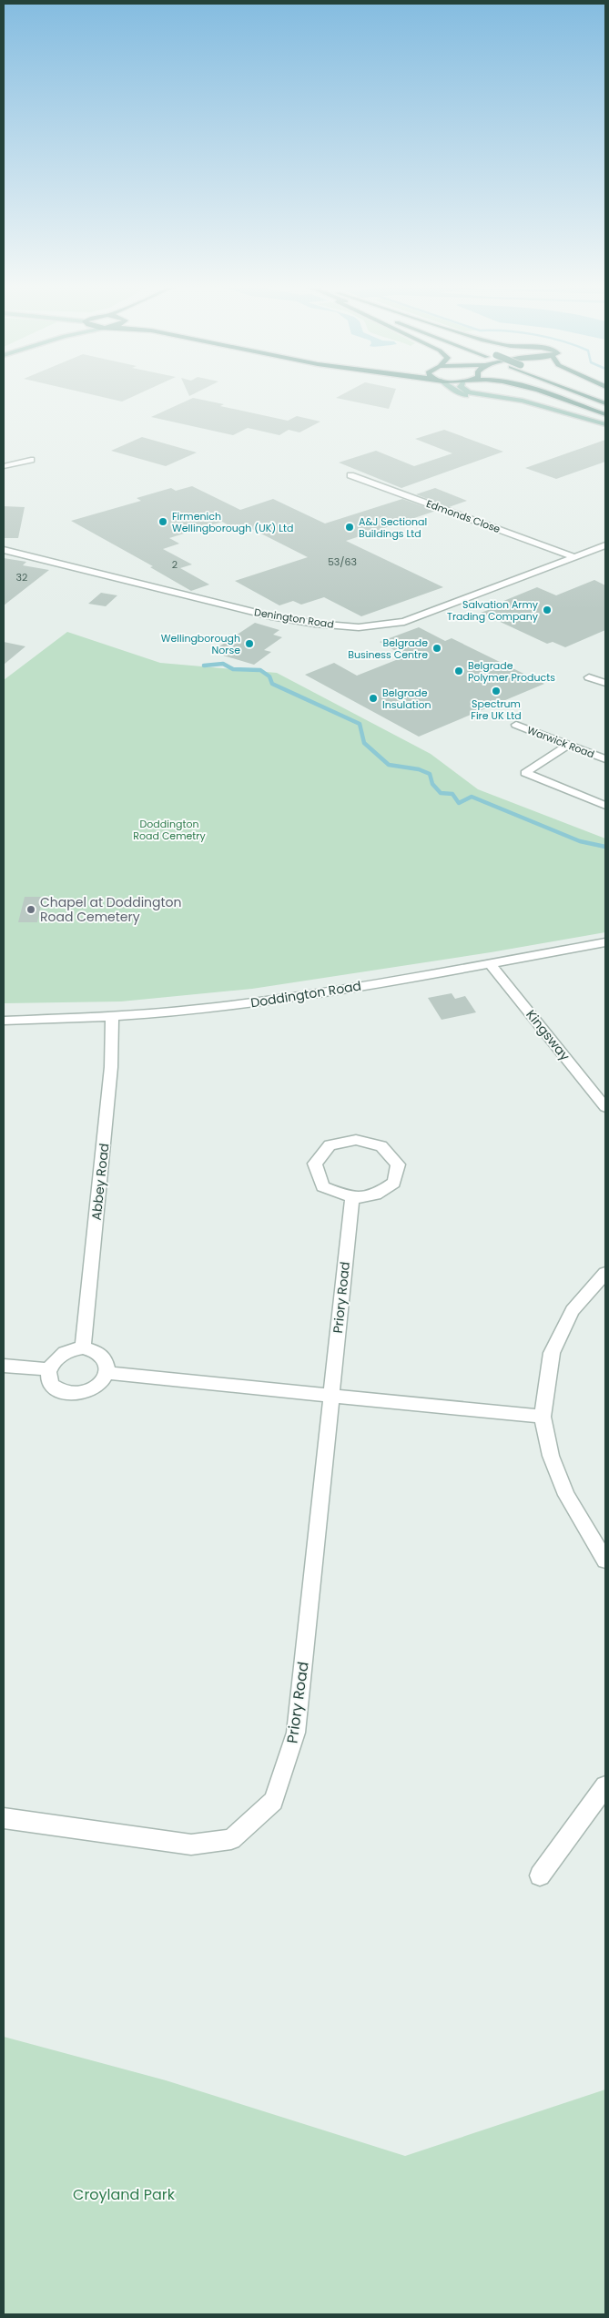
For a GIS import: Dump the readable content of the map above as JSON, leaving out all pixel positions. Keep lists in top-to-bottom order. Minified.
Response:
{"streets":{"street":["Edmonds Close","Denington Road","Warwick Road","Doddington Road","Kingsway","Abbey Road","Priory Road"]},"crossings":[["Edmonds Close","Denington Road"],["Doddington Road","Kingsway"],["Doddington Road","Abbey Road"]],"parks":["Doddington Road Cemetry","Croyland Park"],"places":["Firmenich Wellingborough (UK) Ltd","A&J Sectional Buildings Ltd","Salvation Army Trading Company","Wellingborough Norse","Belgrade Business Centre","Belgrade Polymer Products","Spectrum Fire UK Ltd","Belgrade Insulation","Chapel at Doddington Road Cemetery"],"house_numbers":["53/63","2","32"]}
